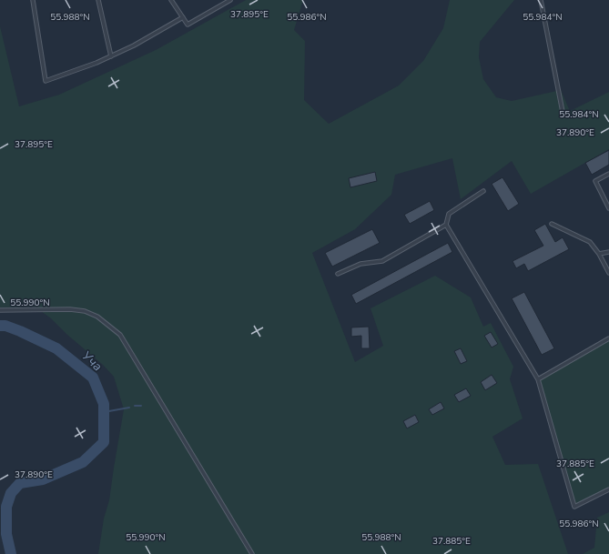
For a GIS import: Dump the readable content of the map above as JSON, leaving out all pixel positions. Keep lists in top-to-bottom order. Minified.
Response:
{"water":["Уча"],"coordinates":["37.895°E","55.988°N","55.986°N","55.984°N","37.890°E","55.990°N","37.885°E"]}
